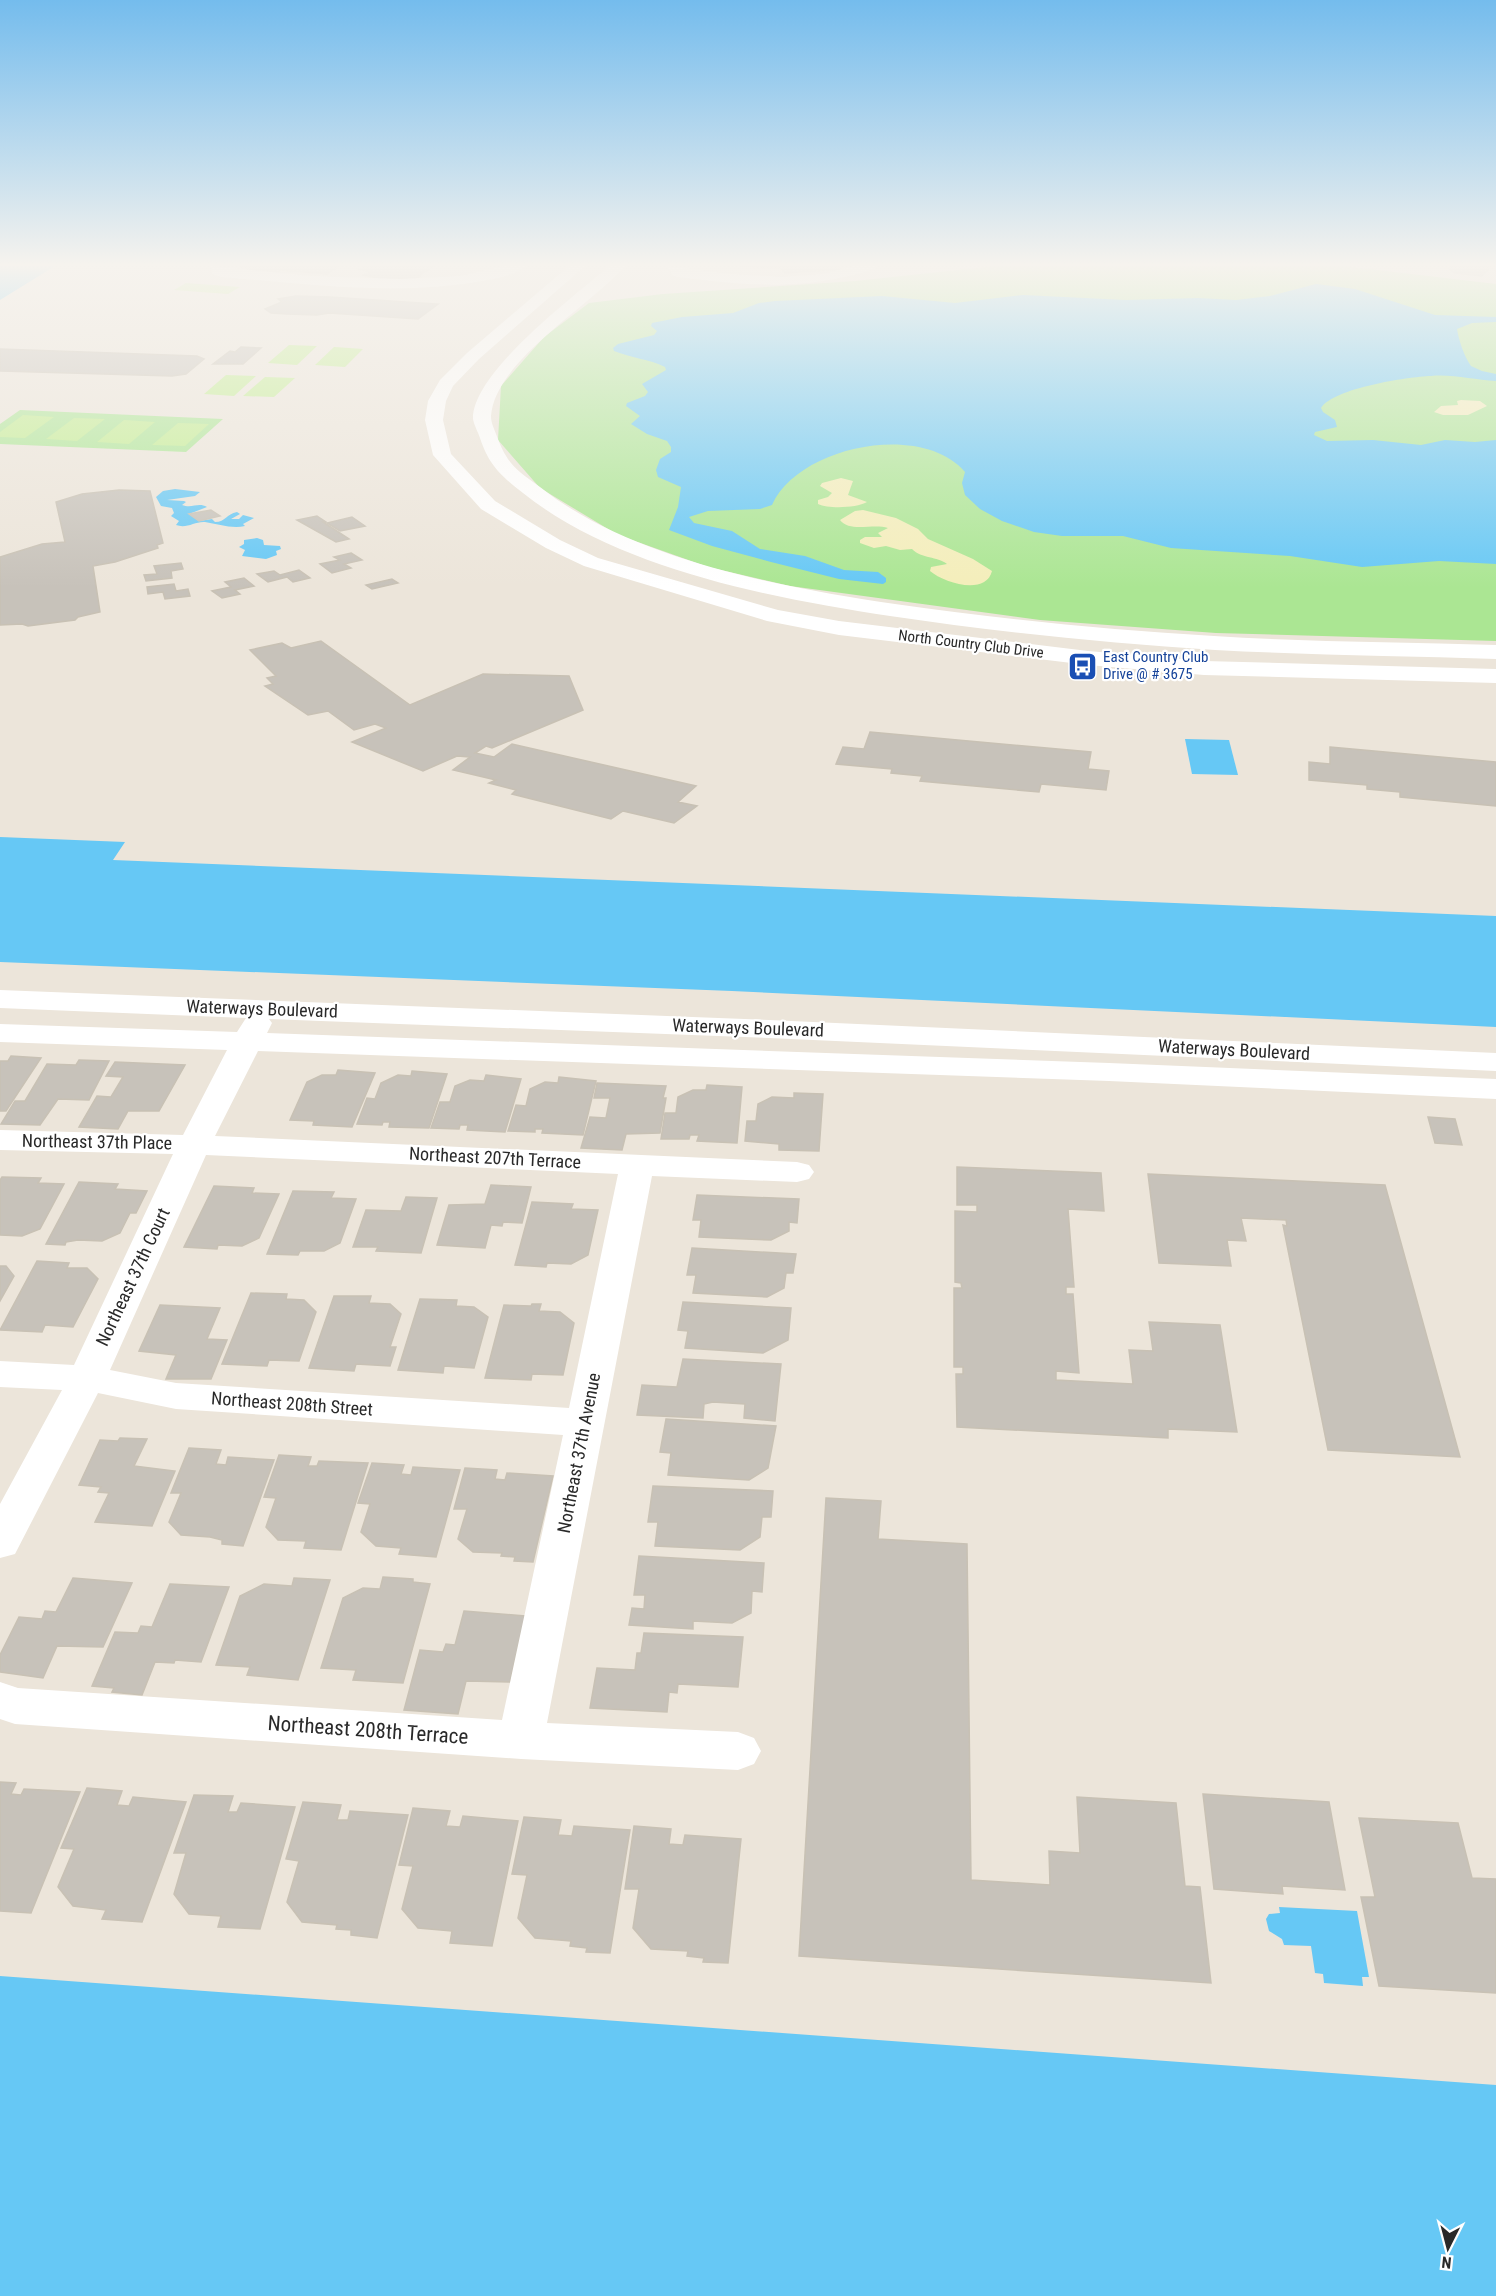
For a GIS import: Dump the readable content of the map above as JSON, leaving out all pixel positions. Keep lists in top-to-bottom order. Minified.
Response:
{"streets":{"street":["North Country Club Drive","Waterways Boulevard","Northeast 37th Place","Northeast 207th Terrace","Northeast 37th Court","Northeast 208th Street","Northeast 37th Avenue","Northeast 208th Terrace"]},"crossings":[["Waterways Boulevard","Northeast 37th Court"],["Northeast 37th Place","Northeast 207th Terrace"],["Northeast 37th Place","Northeast 37th Court"],["Northeast 207th Terrace","Northeast 37th Court"],["Northeast 207th Terrace","Northeast 37th Avenue"],["Northeast 37th Court","Northeast 208th Street"],["Northeast 208th Street","Northeast 37th Avenue"],["Northeast 37th Avenue","Northeast 208th Terrace"]],"places":{"bus stop":["East Country Club Drive @ # 3675"]},"north":"bottom"}
